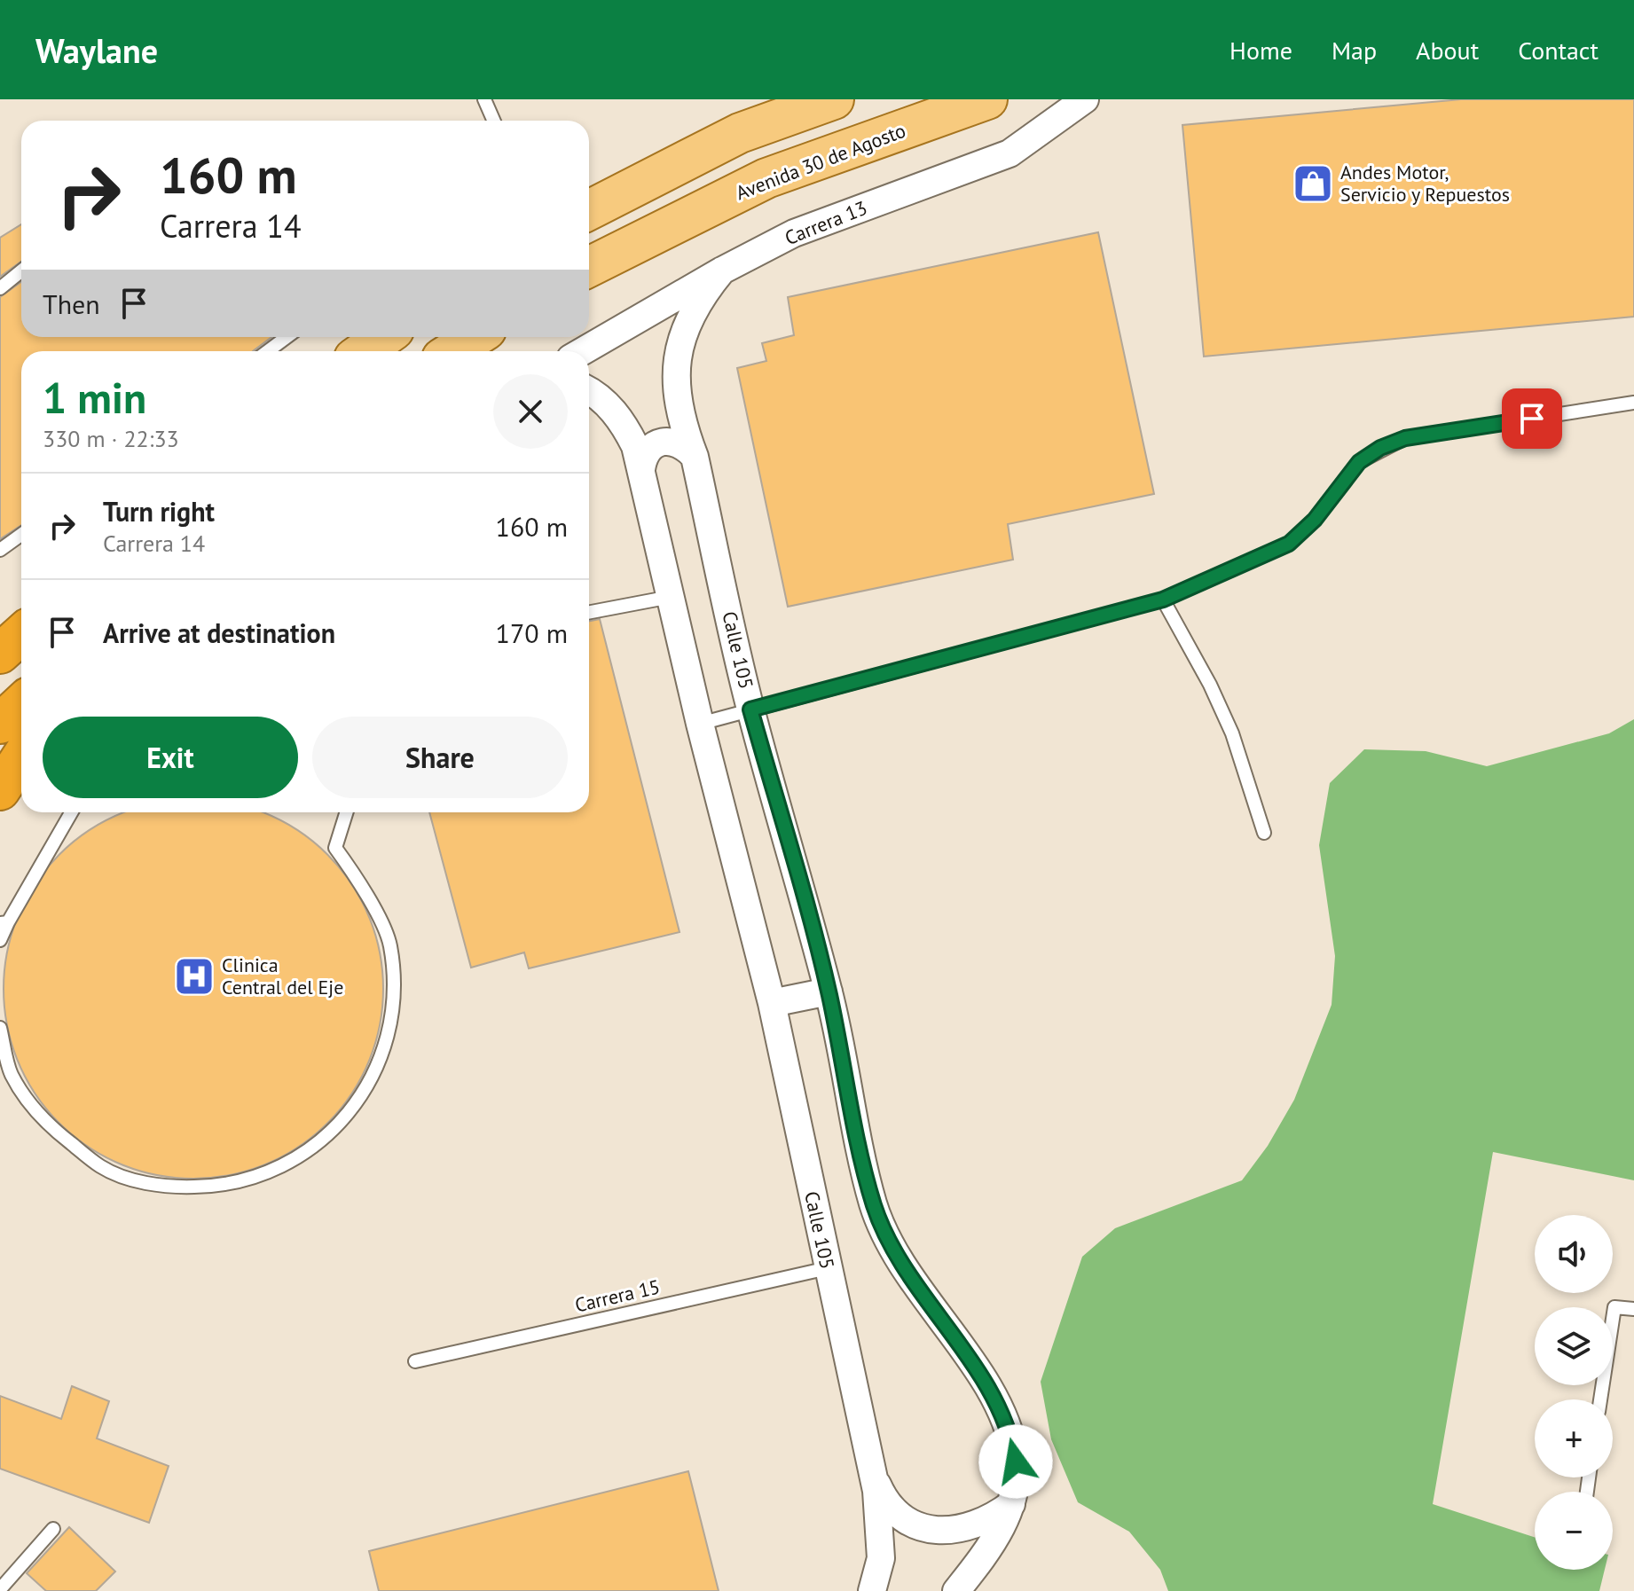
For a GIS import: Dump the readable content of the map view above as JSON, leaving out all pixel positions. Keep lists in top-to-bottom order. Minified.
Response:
{"streets":{"main road":["Avenida 30 de Agosto"],"street":["Carrera 13","Calle 105"],"lane":["Carrera 15"]},"crossings":[["Carrera 13","Calle 105"],["Calle 105","Carrera 15"]],"places":{"shop":["Andes Motor, Servicio y Repuestos"],"hospital":["Clinica Central del Eje"]},"page":{"header":"Waylane","nav":["Home","Map","About","Contact"],"turn":["160 m","Carrera 14"],"then":"Then","heading":["1 min","330 m · 22:33"],"list":[{"name":"Turn right","note":"Carrera 14","value":"160 m"},{"name":"Arrive at destination","value":"170 m"}],"buttons":["Exit","Share"],"map_buttons":["+","−"]}}
